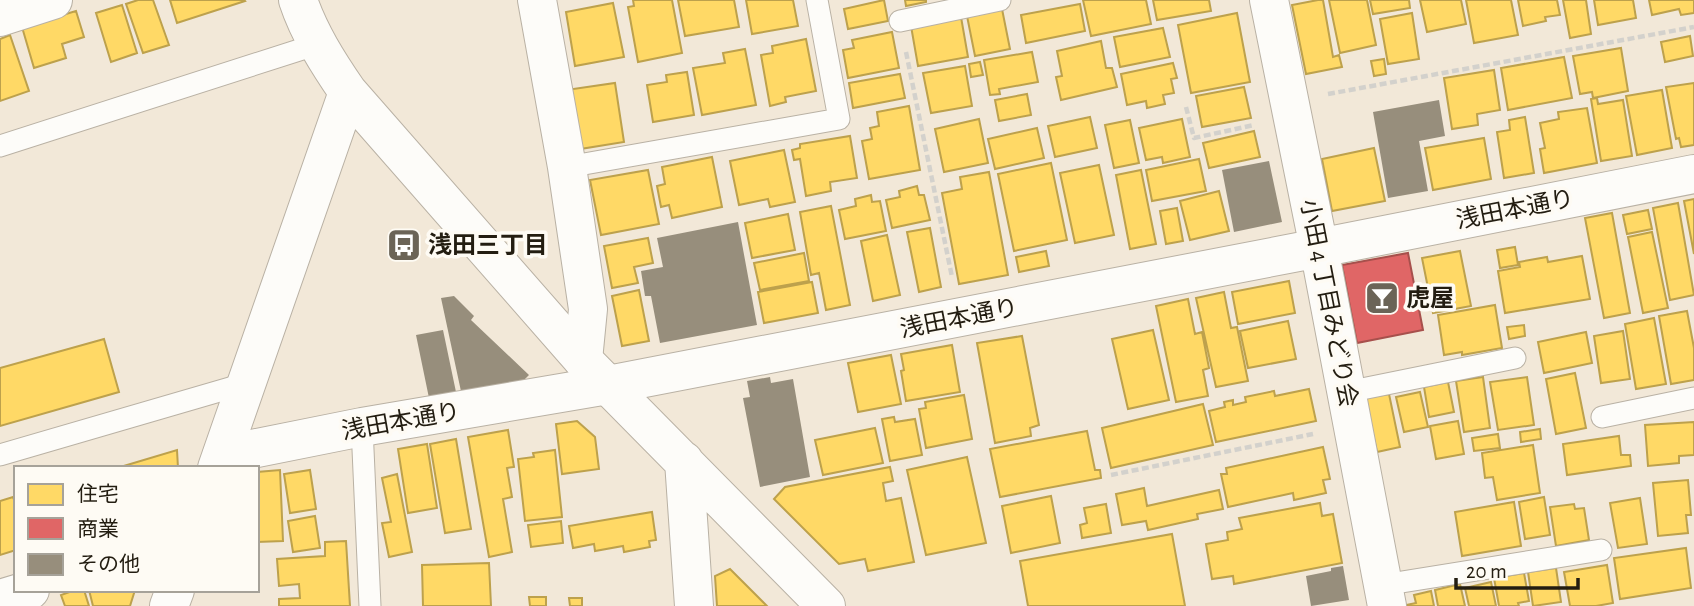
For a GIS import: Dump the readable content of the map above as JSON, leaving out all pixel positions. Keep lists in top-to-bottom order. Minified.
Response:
{"streets":{"street":["浅田本通り","小田 4 丁目みどり会"]},"crossings":[["浅田本通り","小田 4 丁目みどり会"]],"places":{"bus stop":["浅田三丁目"],"bar":["虎屋"]},"legend":["住宅","商業","その他"],"scale_bar":"20 m"}
